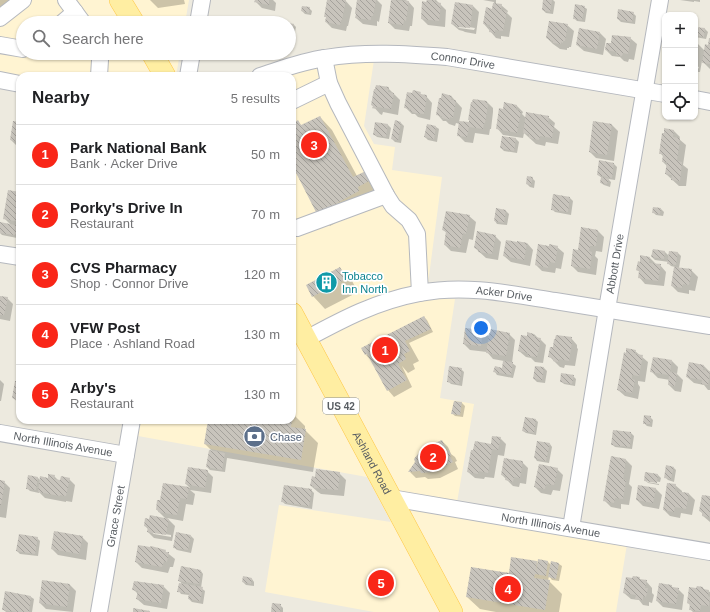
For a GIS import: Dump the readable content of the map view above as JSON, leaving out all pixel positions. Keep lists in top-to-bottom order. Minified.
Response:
{"streets":{"main road":["US 42","Ashland Road"],"street":["Connor Drive","Abbott Drive","Acker Drive","North Illinois Avenue","Grace Street"]},"crossings":[["Connor Drive","Abbott Drive"],["Abbott Drive","Acker Drive"],["Abbott Drive","North Illinois Avenue"],["Acker Drive","Ashland Road"],["North Illinois Avenue","Ashland Road"],["North Illinois Avenue","Grace Street"]],"places":{"building":["Tobacco Inn North"],"bank":["Chase"]},"page":{"map_buttons":["+","−"],"search":"Search here","heading":["Nearby","5 results"],"list":[{"mark":"1","name":"Park National Bank","note":"Bank · Acker Drive","value":"50 m"},{"mark":"2","name":"Porky's Drive In","note":"Restaurant","value":"70 m"},{"mark":"3","name":"CVS Pharmacy","note":"Shop · Connor Drive","value":"120 m"},{"mark":"4","name":"VFW Post","note":"Place · Ashland Road","value":"130 m"},{"mark":"5","name":"Arby's","note":"Restaurant","value":"130 m"}],"pins":["3","1","2","5","4"]}}
